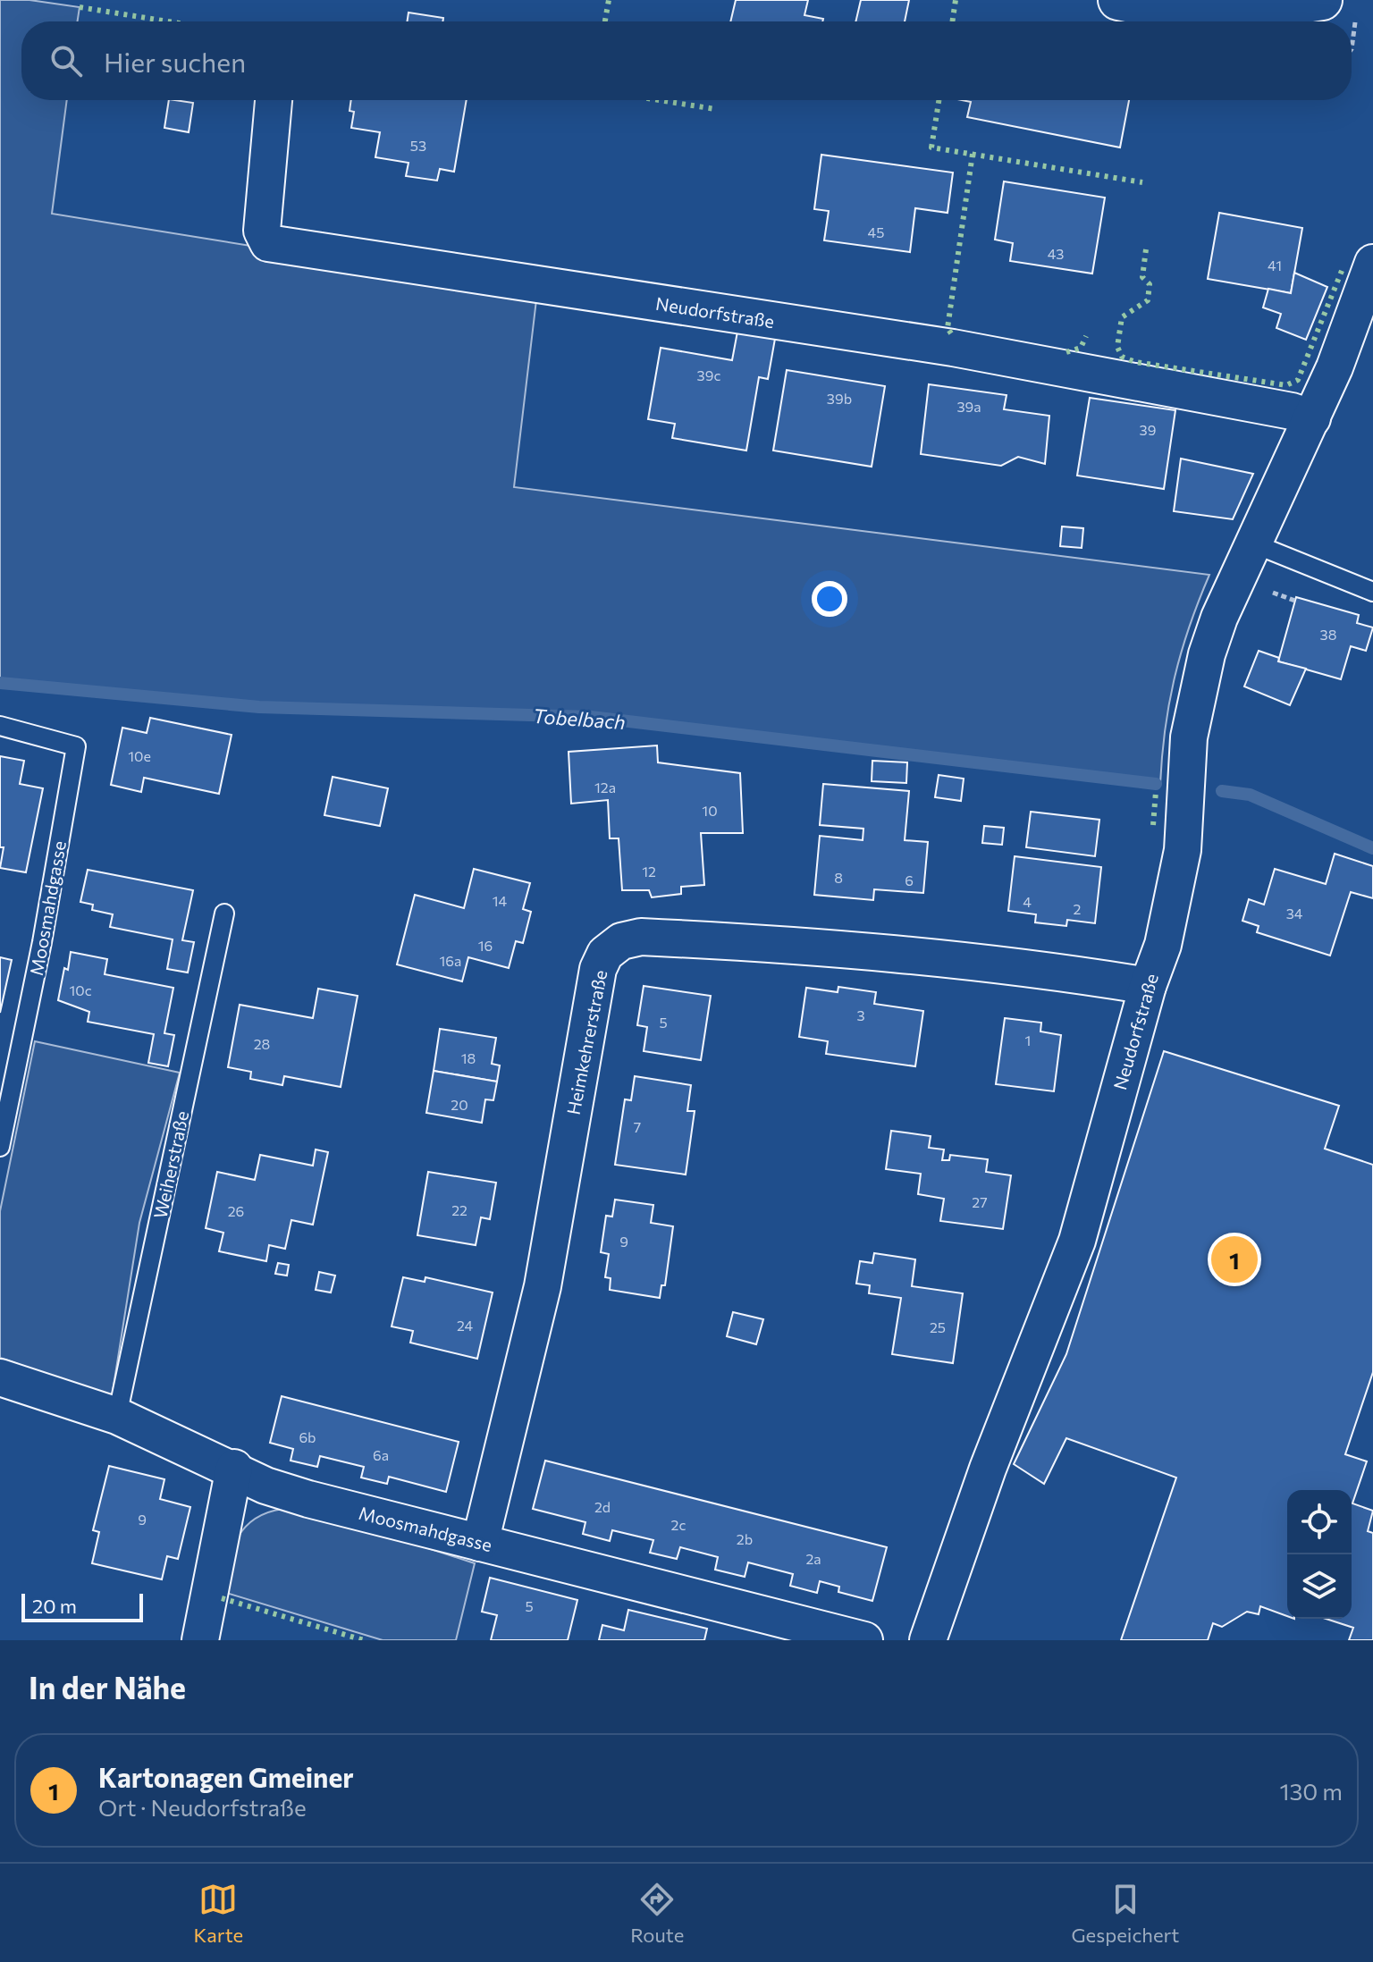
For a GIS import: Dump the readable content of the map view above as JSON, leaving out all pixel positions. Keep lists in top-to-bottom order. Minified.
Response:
{"streets":{"street":["Neudorfstraße","Moosmahdgasse","Heimkehrerstraße"],"lane":["Weiherstraße"]},"crossings":[["Neudorfstraße","Heimkehrerstraße"],["Moosmahdgasse","Heimkehrerstraße"],["Moosmahdgasse","Weiherstraße"]],"water":["Tobelbach"],"house_numbers":["53","45","43","41","39c","39b","39a","39","38","10e","12a","10","12","8","6","14","4","2","34","16","16a","10c","3","5","1","28","18","20","7","27","22","26","9","24","25","6b","6a","2d","9","2c","2b","2a","5"],"scale_bar":"20 m","page":{"search":"Hier suchen","pins":"1","scale":"20 m","heading":"In der Nähe","list":[{"mark":"1","name":"Kartonagen Gmeiner","note":"Ort · Neudorfstraße","value":"130 m"}],"nav":["Karte","Route","Gespeichert"]}}
